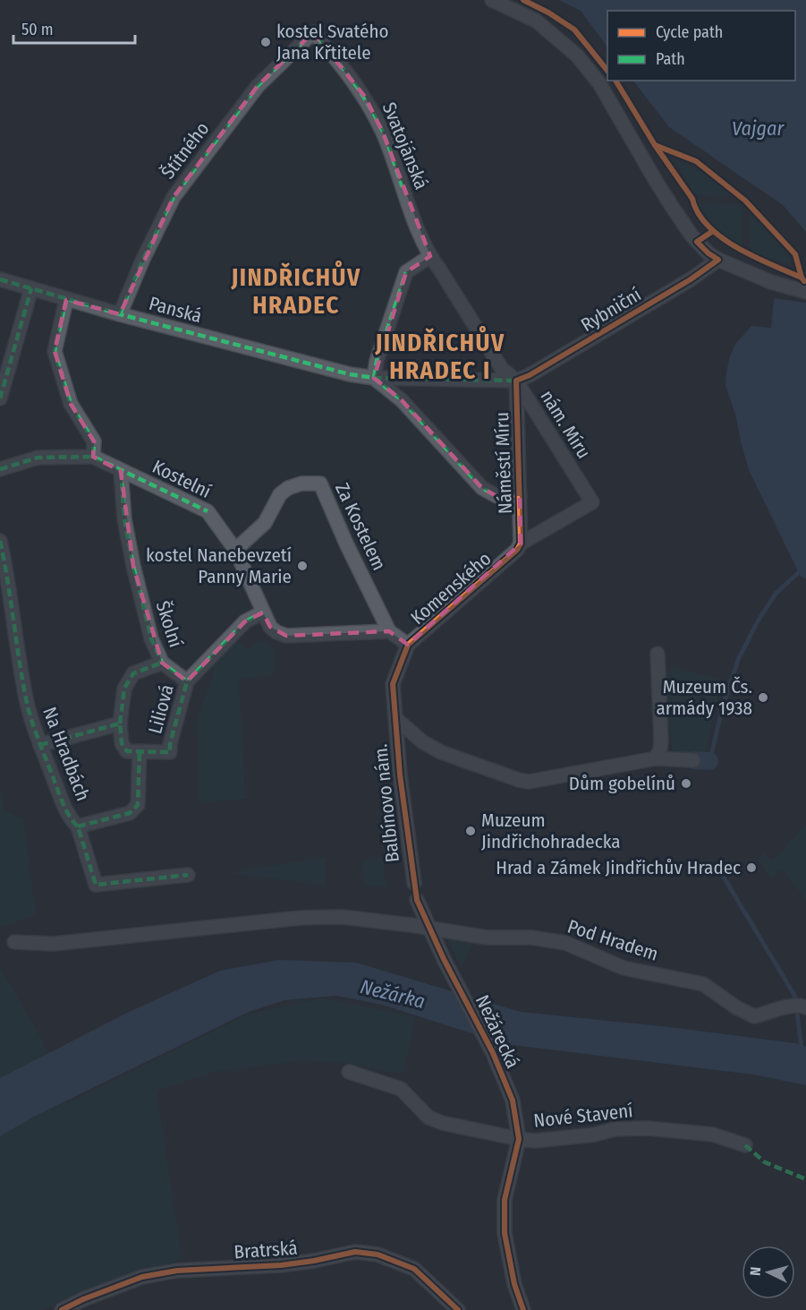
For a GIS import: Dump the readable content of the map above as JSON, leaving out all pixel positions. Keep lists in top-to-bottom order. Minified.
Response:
{"streets":{"street":["Svatojánská","Štítného","Panská","Rybniční","nám. Míru","Náměstí Míru","Kostelní","Za Kostelem","Komenského","Školní","Liliová","Na Hradbách","Balbínovo nám.","Pod Hradem","Nežárecká","Nové Stavení","Bratrská"]},"crossings":[["Svatojánská","Štítného"],["Svatojánská","nám. Míru"],["Štítného","Panská"],["Rybniční","nám. Míru"],["Rybniční","Náměstí Míru"],["nám. Míru","Náměstí Míru"],["nám. Míru","Komenského"],["Náměstí Míru","Komenského"],["Kostelní","Za Kostelem"],["Kostelní","Školní"],["Kostelní","Liliová"],["Komenského","Balbínovo nám."],["Školní","Liliová"],["Pod Hradem","Nežárecká"],["Nežárecká","Nové Stavení"]],"districts":["JINDŘICHŮV HRADEC","JINDŘICHŮV HRADEC I"],"water":["Vajgar","Nežárka"],"places":["kostel Svatého Jana Křtitele","kostel Nanebevzetí Panny Marie","Muzeum Čs. armády 1938","Dům gobelínů","Muzeum Jindřichohradecka","Hrad a Zámek Jindřichův Hradec"],"legend":["Cycle path","Path"],"scale_bar":"50 m","north":"left"}
